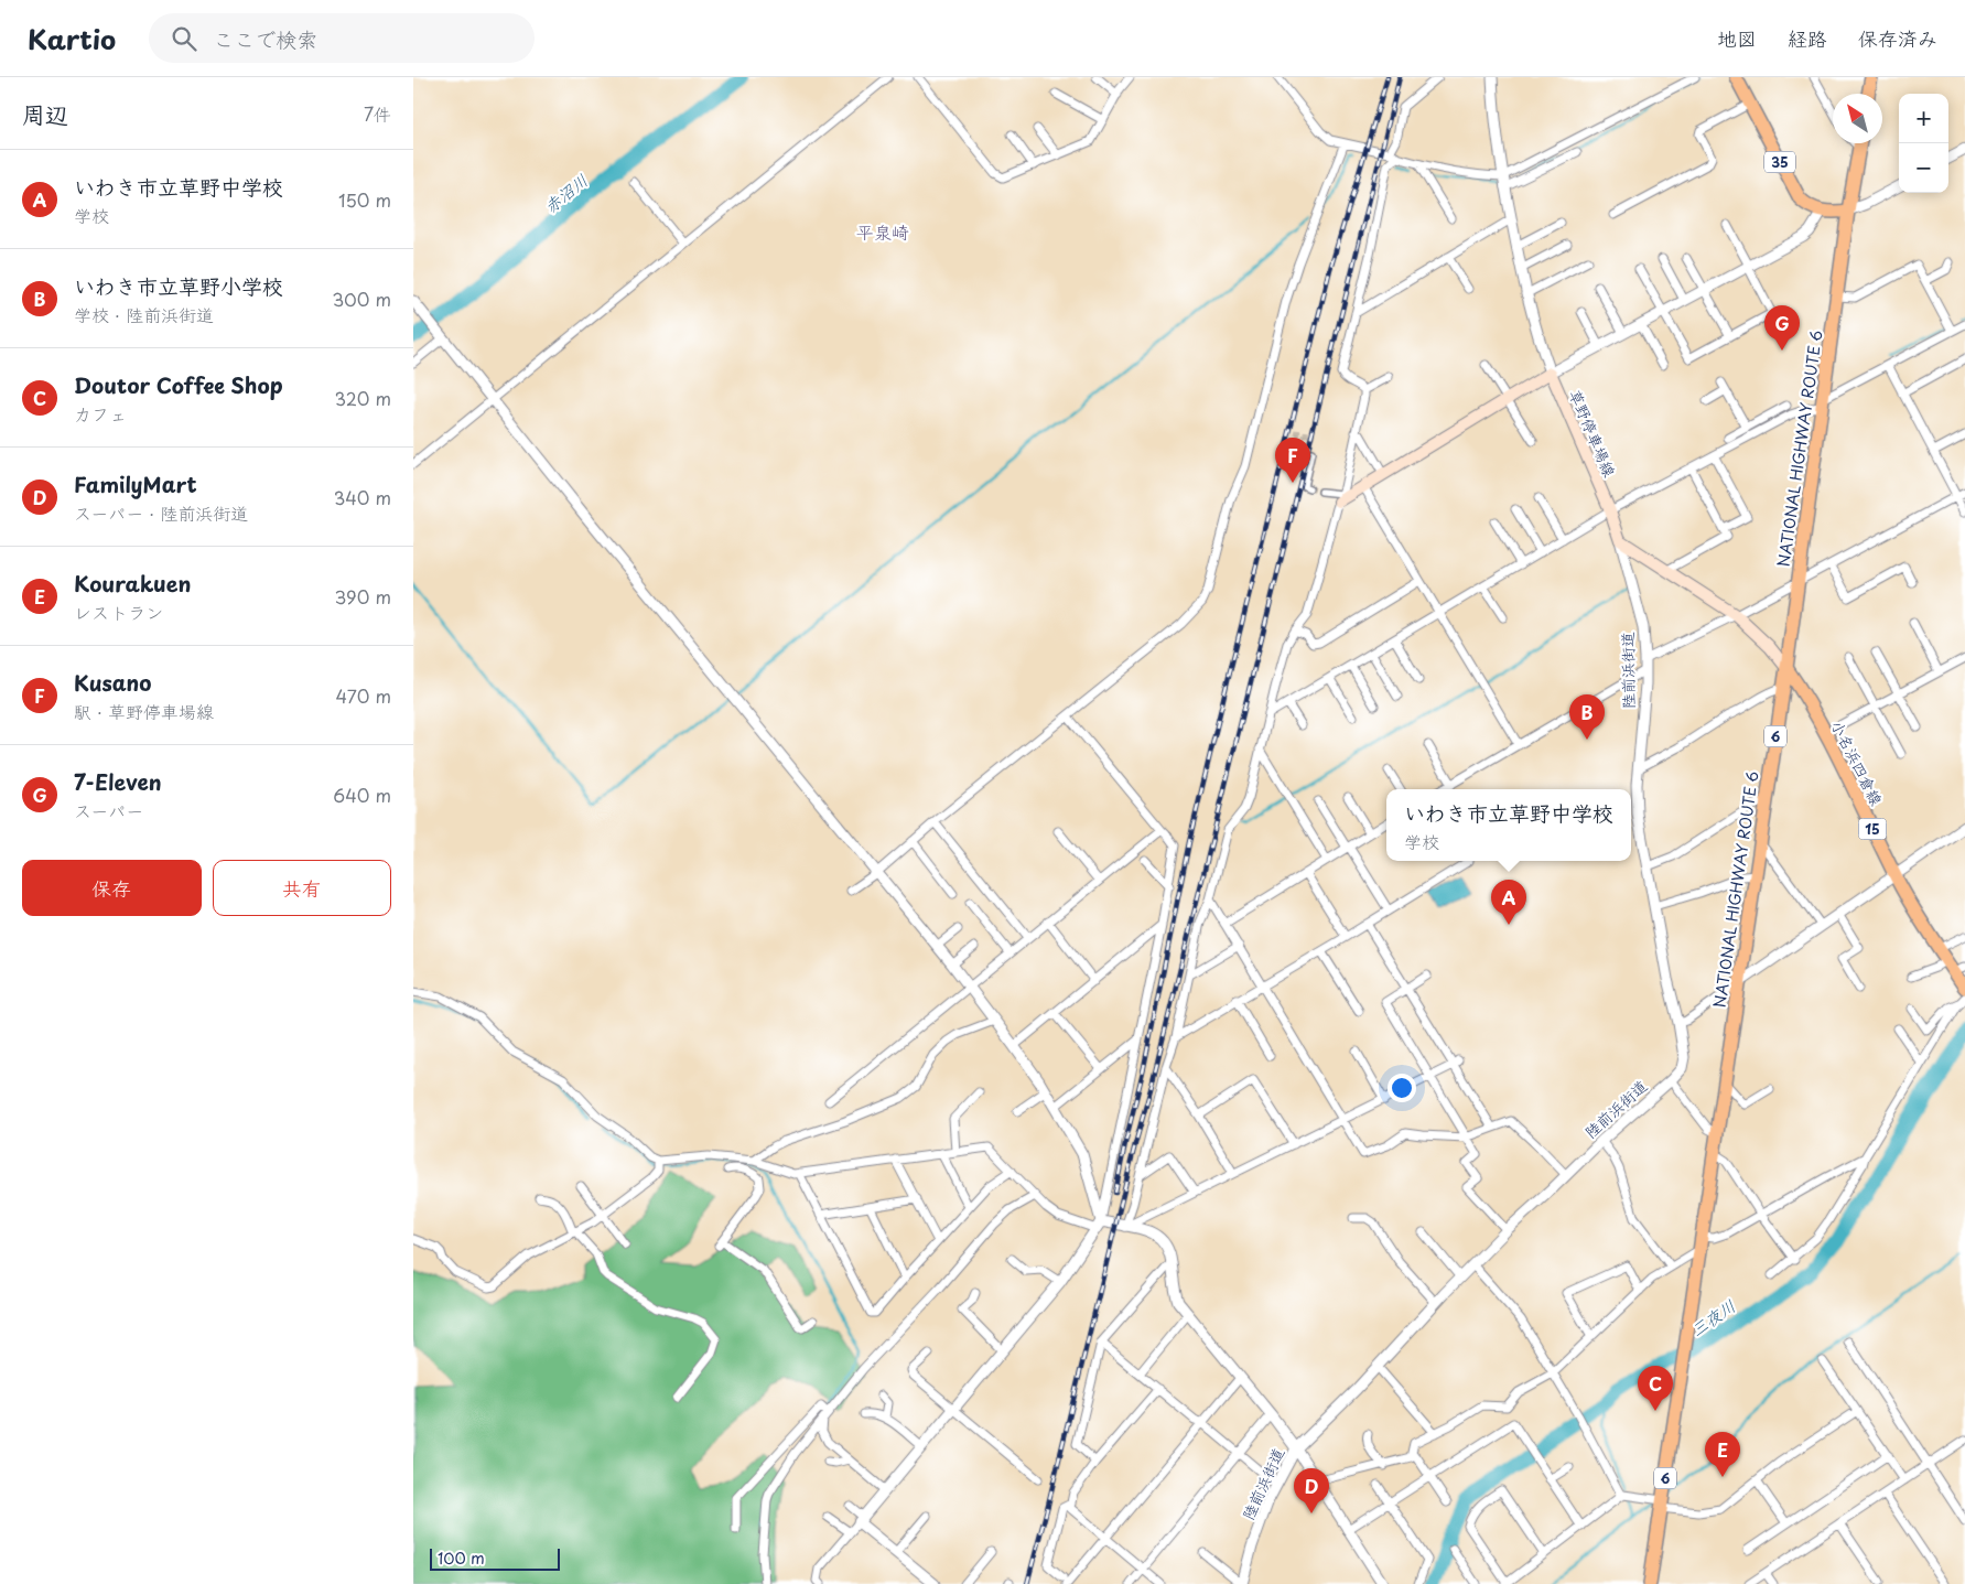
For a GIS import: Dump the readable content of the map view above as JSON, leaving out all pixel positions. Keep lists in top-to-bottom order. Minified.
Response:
{"streets":{"main road":["35","草野停車場線","NATIONAL HIGHWAY ROUTE 6","6","小名浜四倉線","15"],"street":["陸前浜街道"]},"crossings":[["草野停車場線","陸前浜街道"],["NATIONAL HIGHWAY ROUTE 6","小名浜四倉線"]],"districts":["平泉崎"],"water":["赤沼川","三夜川"],"scale_bar":"100 m","north":"top left","page":{"header":"Kartio","search":"ここで検索","nav":["地図","経路","保存済み"],"heading":["周辺","7件"],"map_buttons":["+","−"],"list":[{"mark":"A","name":"いわき市立草野中学校","note":"学校","value":"150 m"},{"mark":"B","name":"いわき市立草野小学校","note":"学校 · 陸前浜街道","value":"300 m"},{"mark":"C","name":"Doutor Coffee Shop","note":"カフェ","value":"320 m"},{"mark":"D","name":"FamilyMart","note":"スーパー · 陸前浜街道","value":"340 m"},{"mark":"E","name":"Kourakuen","note":"レストラン","value":"390 m"},{"mark":"F","name":"Kusano","note":"駅 · 草野停車場線","value":"470 m"},{"mark":"G","name":"7-Eleven","note":"スーパー","value":"640 m"}],"pins":["G","F","B","A","C","E","D"],"popup":["いわき市立草野中学校","学校"],"buttons":["保存","共有"],"scale":"100 m"}}
